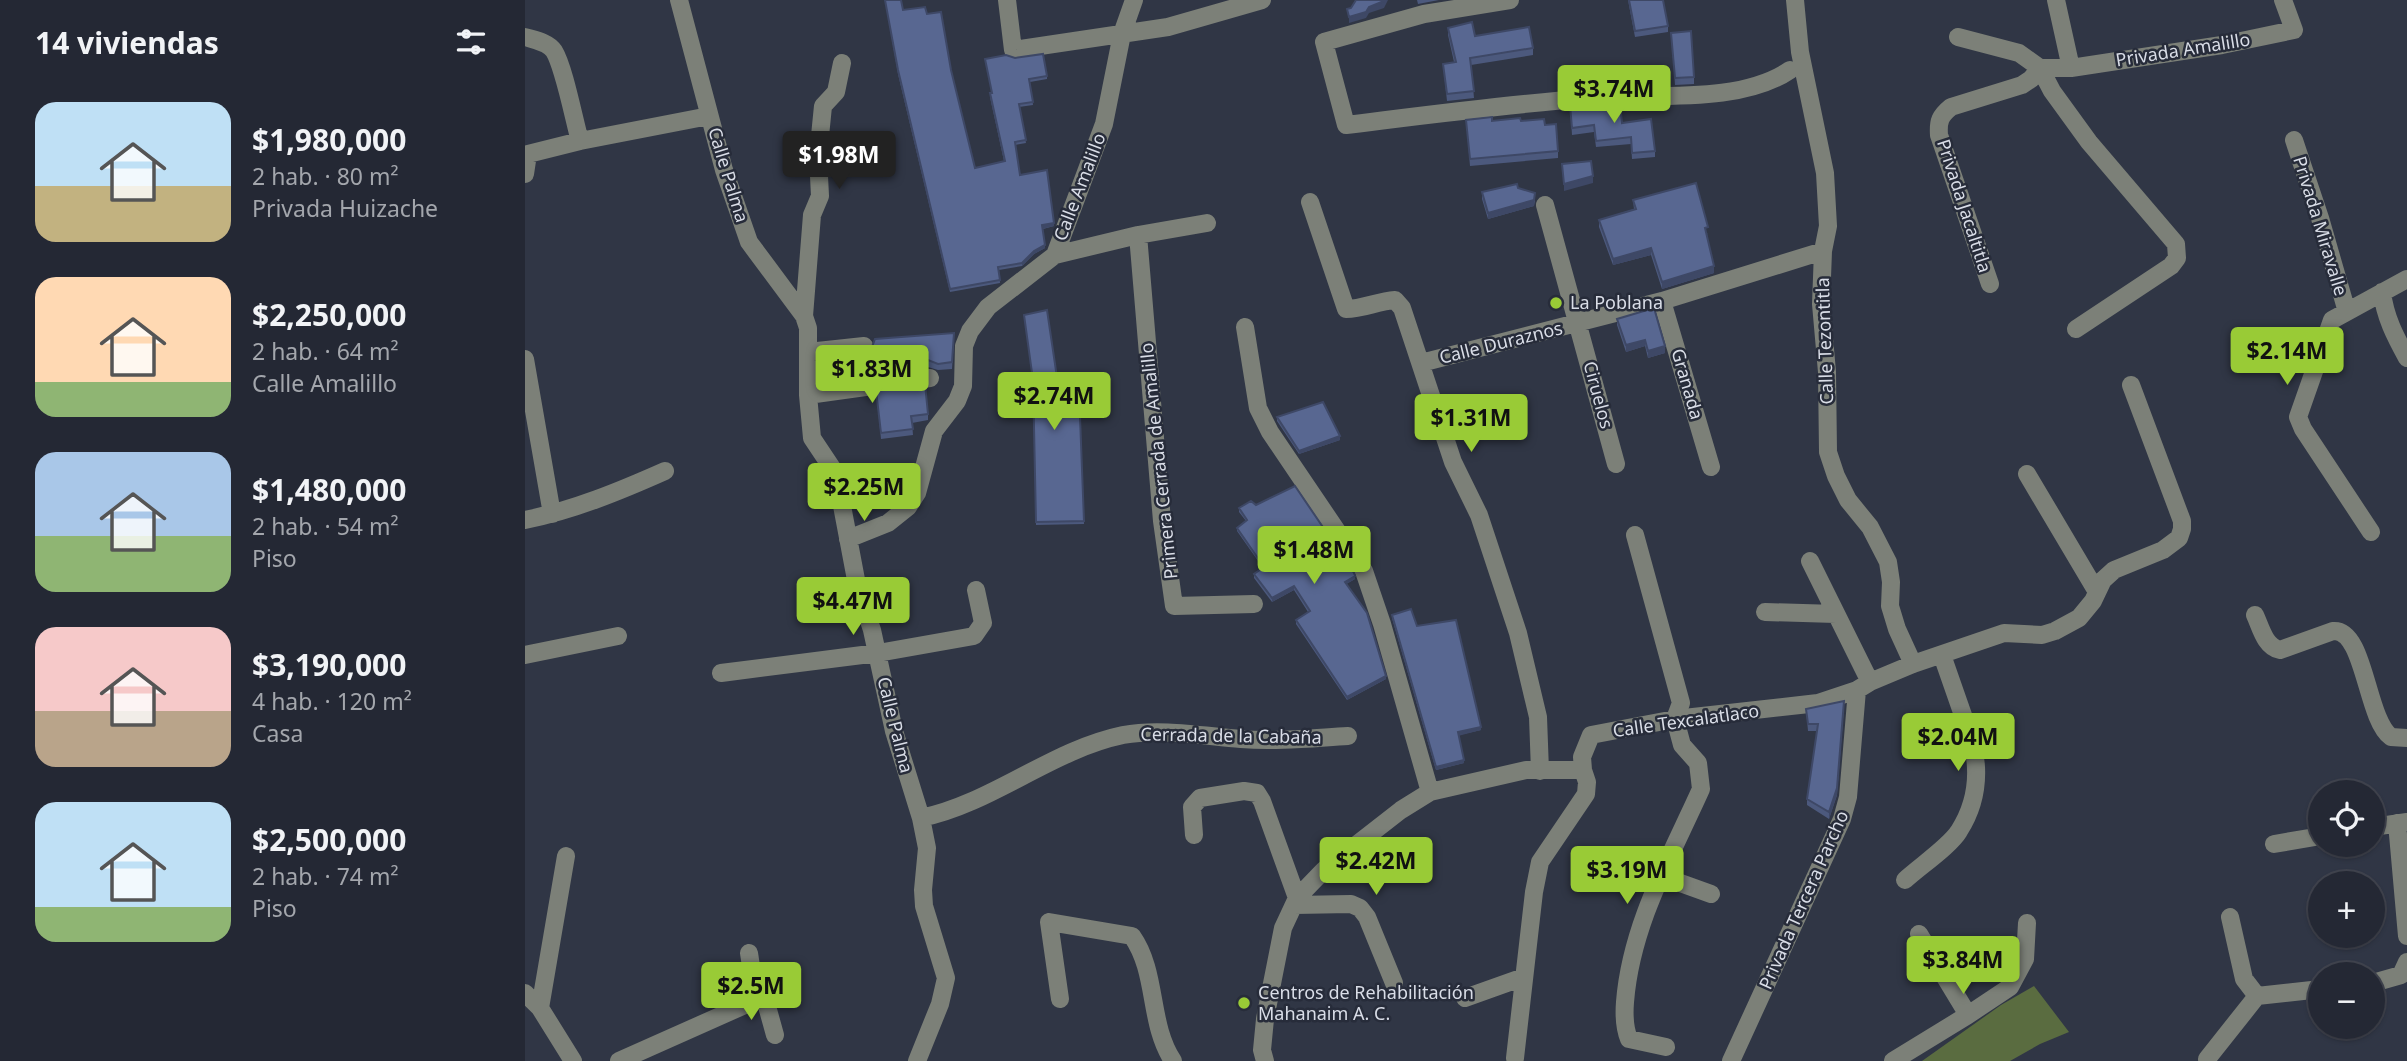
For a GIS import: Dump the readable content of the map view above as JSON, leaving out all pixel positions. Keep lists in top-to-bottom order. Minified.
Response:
{"streets":{"street":["Privada Amalillo","Calle Palma","Calle Amalillo","Privada Jacaltitla","Privada Miravalle","Calle Tezontitla","Calle Duraznos","Granada","Ciruelos","Primera Cerrada de Amalillo","Calle Texcalatlaco","Cerrada de la Cabaña","Privada Tercera Parcho"]},"crossings":[["Privada Amalillo","Privada Jacaltitla"],["Calle Palma","Calle Amalillo"],["Calle Palma","Cerrada de la Cabaña"],["Calle Tezontitla","Calle Duraznos"],["Calle Tezontitla","Calle Texcalatlaco"],["Calle Duraznos","Granada"],["Calle Duraznos","Ciruelos"],["Calle Texcalatlaco","Privada Tercera Parcho"]],"places":["La Poblana","Centros de Rehabilitación Mahanaim A. C."],"page":{"heading":"14 viviendas","price":["$3.74M","$1.98M","$2.14M","$1.83M","$2.74M","$1.31M","$2.25M","$1.48M","$4.47M","$2.04M","$2.42M","$3.19M","$3.84M","$2.5M"],"list":[{"name":"$1,980,000","note":"2 hab. · 80 m² · Privada Huizache"},{"name":"$2,250,000","note":"2 hab. · 64 m² · Calle Amalillo"},{"name":"$1,480,000","note":"2 hab. · 54 m² · Piso"},{"name":"$3,190,000","note":"4 hab. · 120 m² · Casa"},{"name":"$2,500,000","note":"2 hab. · 74 m² · Piso"}],"map_buttons":["+","−"]}}
